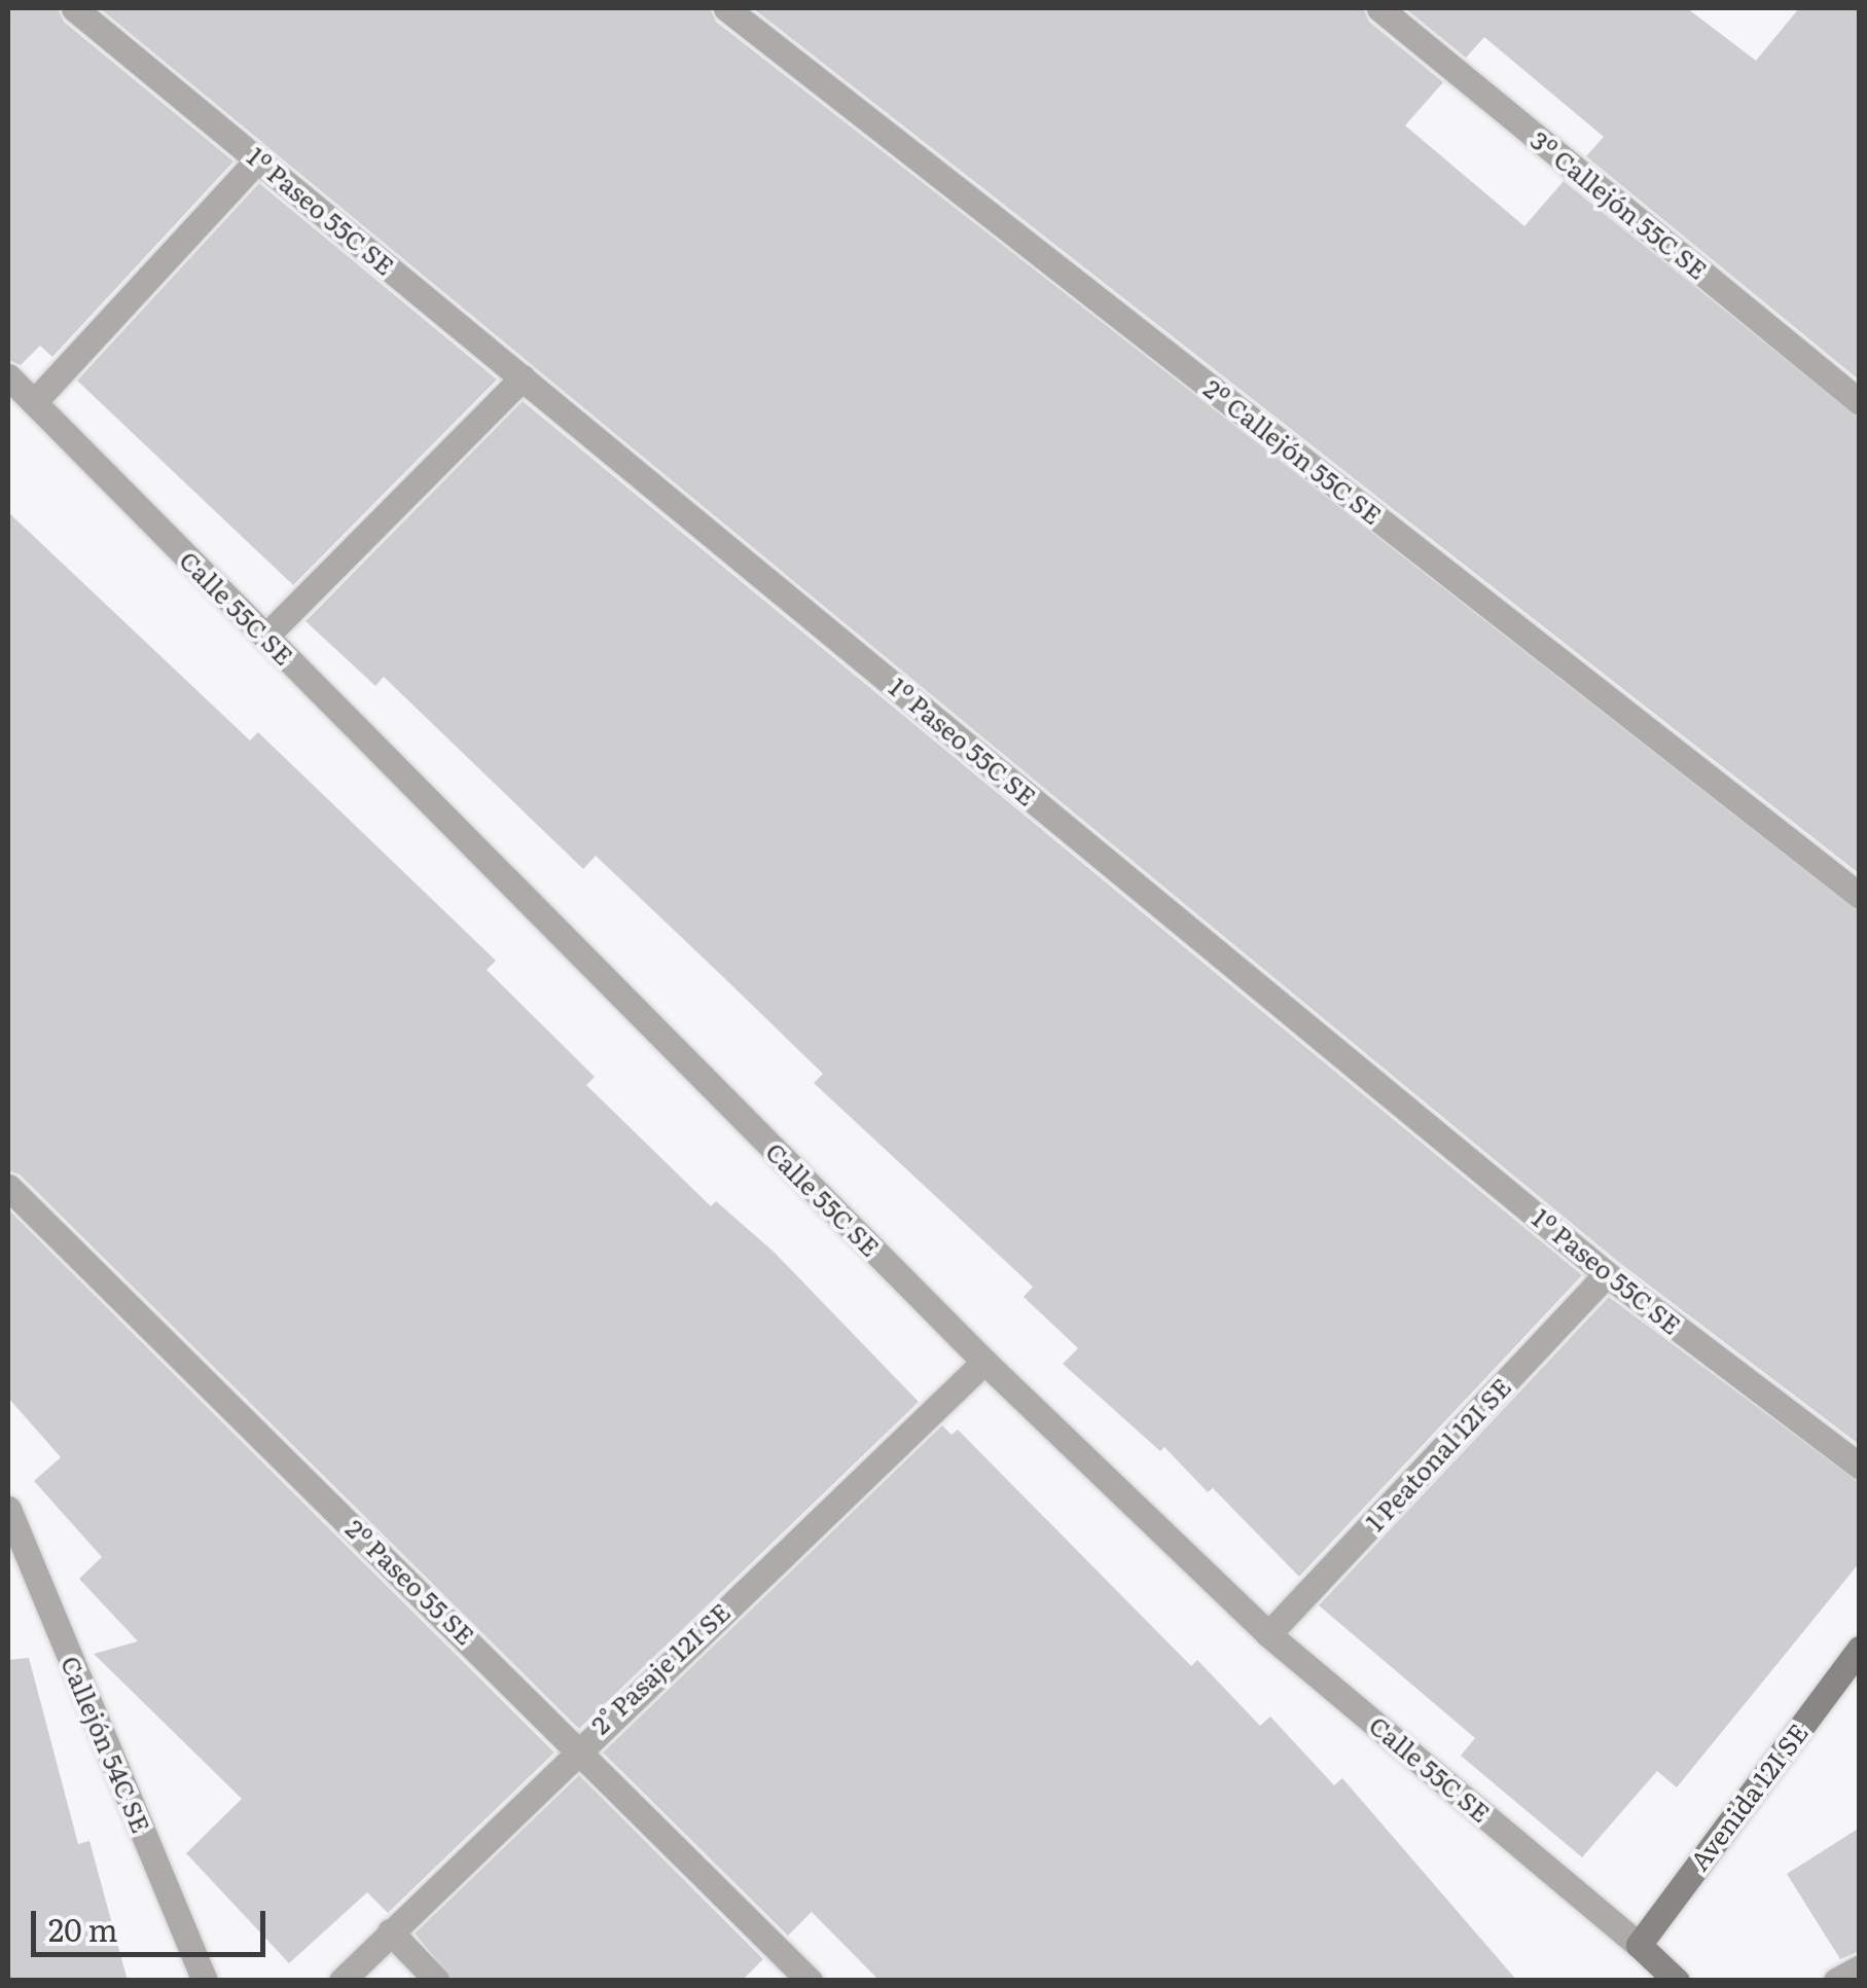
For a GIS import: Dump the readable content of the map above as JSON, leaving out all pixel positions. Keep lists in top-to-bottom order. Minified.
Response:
{"streets":{"street":["3º Callejón 55C SE","1º Paseo 55C SE","2º Callejón 55C SE","Calle 55C SE","1 Peatonal 12I SE","2º Paseo 55 SE","2° Pasaje 12I SE","Callejón 54C SE","Avenida 12I SE"]},"crossings":[["1º Paseo 55C SE","1 Peatonal 12I SE"],["Calle 55C SE","1 Peatonal 12I SE"],["Calle 55C SE","2° Pasaje 12I SE"],["Calle 55C SE","Avenida 12I SE"],["2º Paseo 55 SE","2° Pasaje 12I SE"]],"scale_bar":"20 m"}
